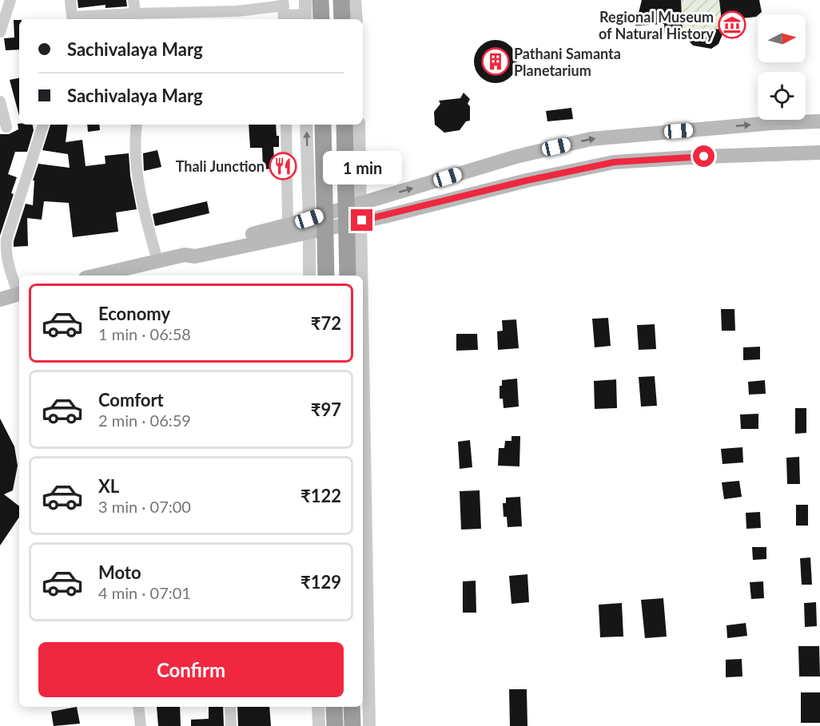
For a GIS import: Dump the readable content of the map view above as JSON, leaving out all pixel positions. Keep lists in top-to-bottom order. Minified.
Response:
{"places":{"museum":["Regional Museum of Natural History"],"building":["Pathani Samanta Planetarium"],"restaurant":["Thali Junction"]},"north":"right","page":{"banner":["Sachivalaya Marg","Sachivalaya Marg"],"bubble":"1 min","list":[{"name":"Economy","note":"1 min · 06:58","value":"₹72"},{"name":"Comfort","note":"2 min · 06:59","value":"₹97"},{"name":"XL","note":"3 min · 07:00","value":"₹122"},{"name":"Moto","note":"4 min · 07:01","value":"₹129"}],"buttons":"Confirm"}}
